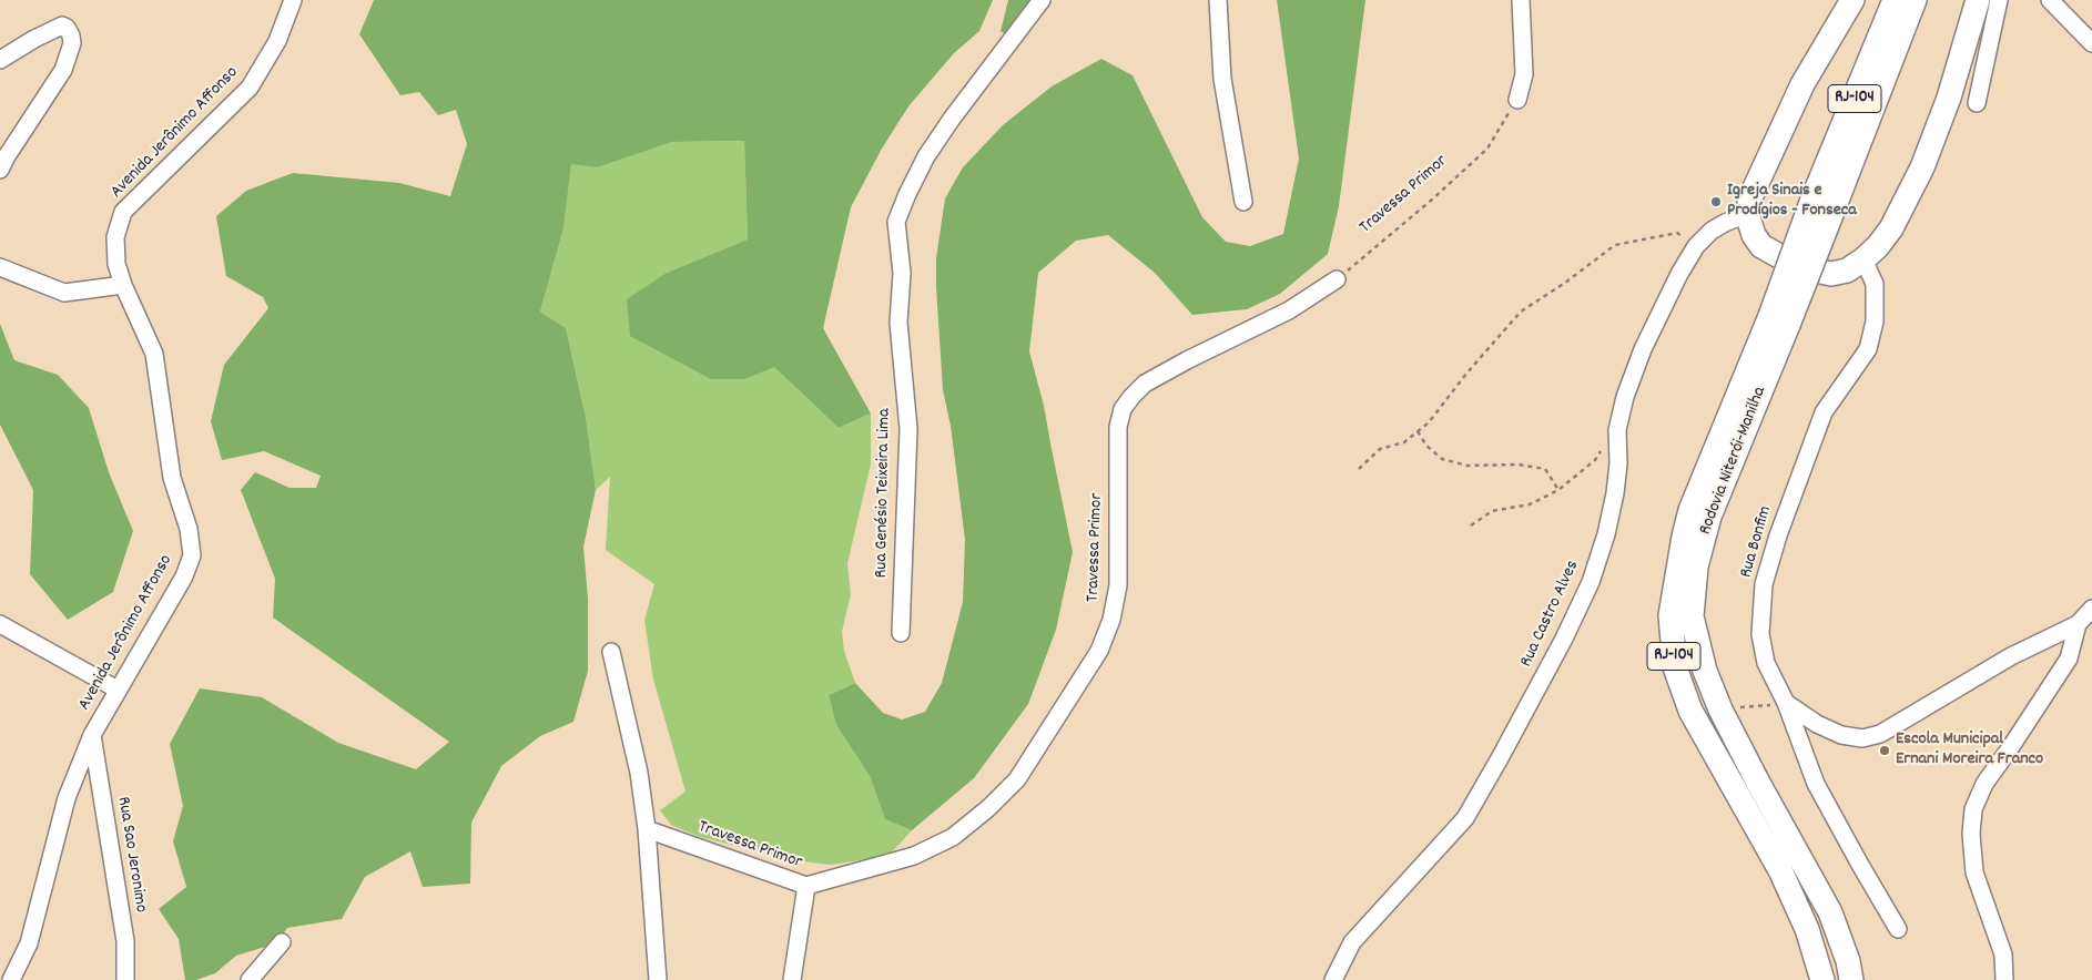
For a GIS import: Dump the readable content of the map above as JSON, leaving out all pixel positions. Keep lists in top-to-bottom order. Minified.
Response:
{"streets":{"highway":["RJ-104","Rodovia Niterói-Manilha"],"street":["Avenida Jerônimo Affonso","Travessa Primor","Rua Genésio Teixeira Lima","Rua Bonfim","Rua Castro Alves","Rua Sao Jeronimo"]},"crossings":[["Avenida Jerônimo Affonso","Rua Sao Jeronimo"]],"places":["Igreja Sinais e Prodígios - Fonseca","Escola Municipal Ernani Moreira Franco"]}
